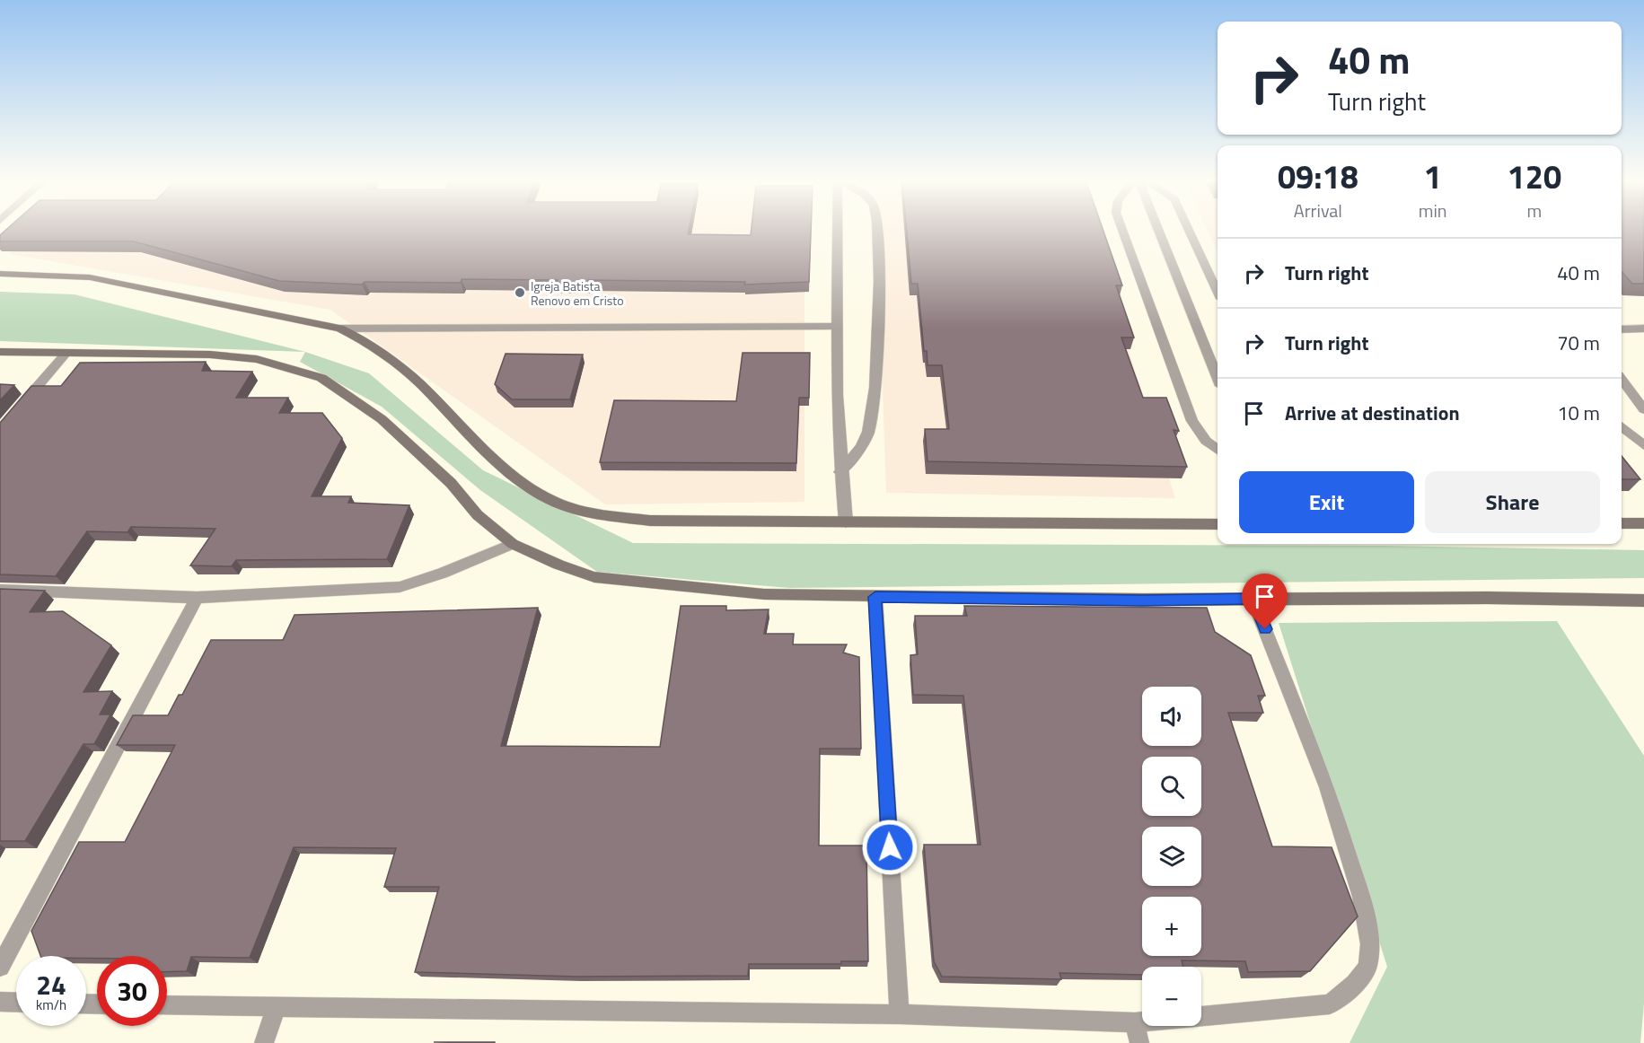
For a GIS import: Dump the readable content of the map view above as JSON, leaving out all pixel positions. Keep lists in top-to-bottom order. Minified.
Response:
{"places":["Igreja Batista Renovo em Cristo"],"page":{"turn":["40 m","Turn right"],"eta":["09:18","Arrival","1","min","120","m"],"list":[{"name":"Turn right","value":"40 m"},{"name":"Turn right","value":"70 m"},{"name":"Arrive at destination","value":"10 m"}],"buttons":["Exit","Share"],"map_buttons":["+","−"],"speed":"24 km/h","limit":"30"}}
